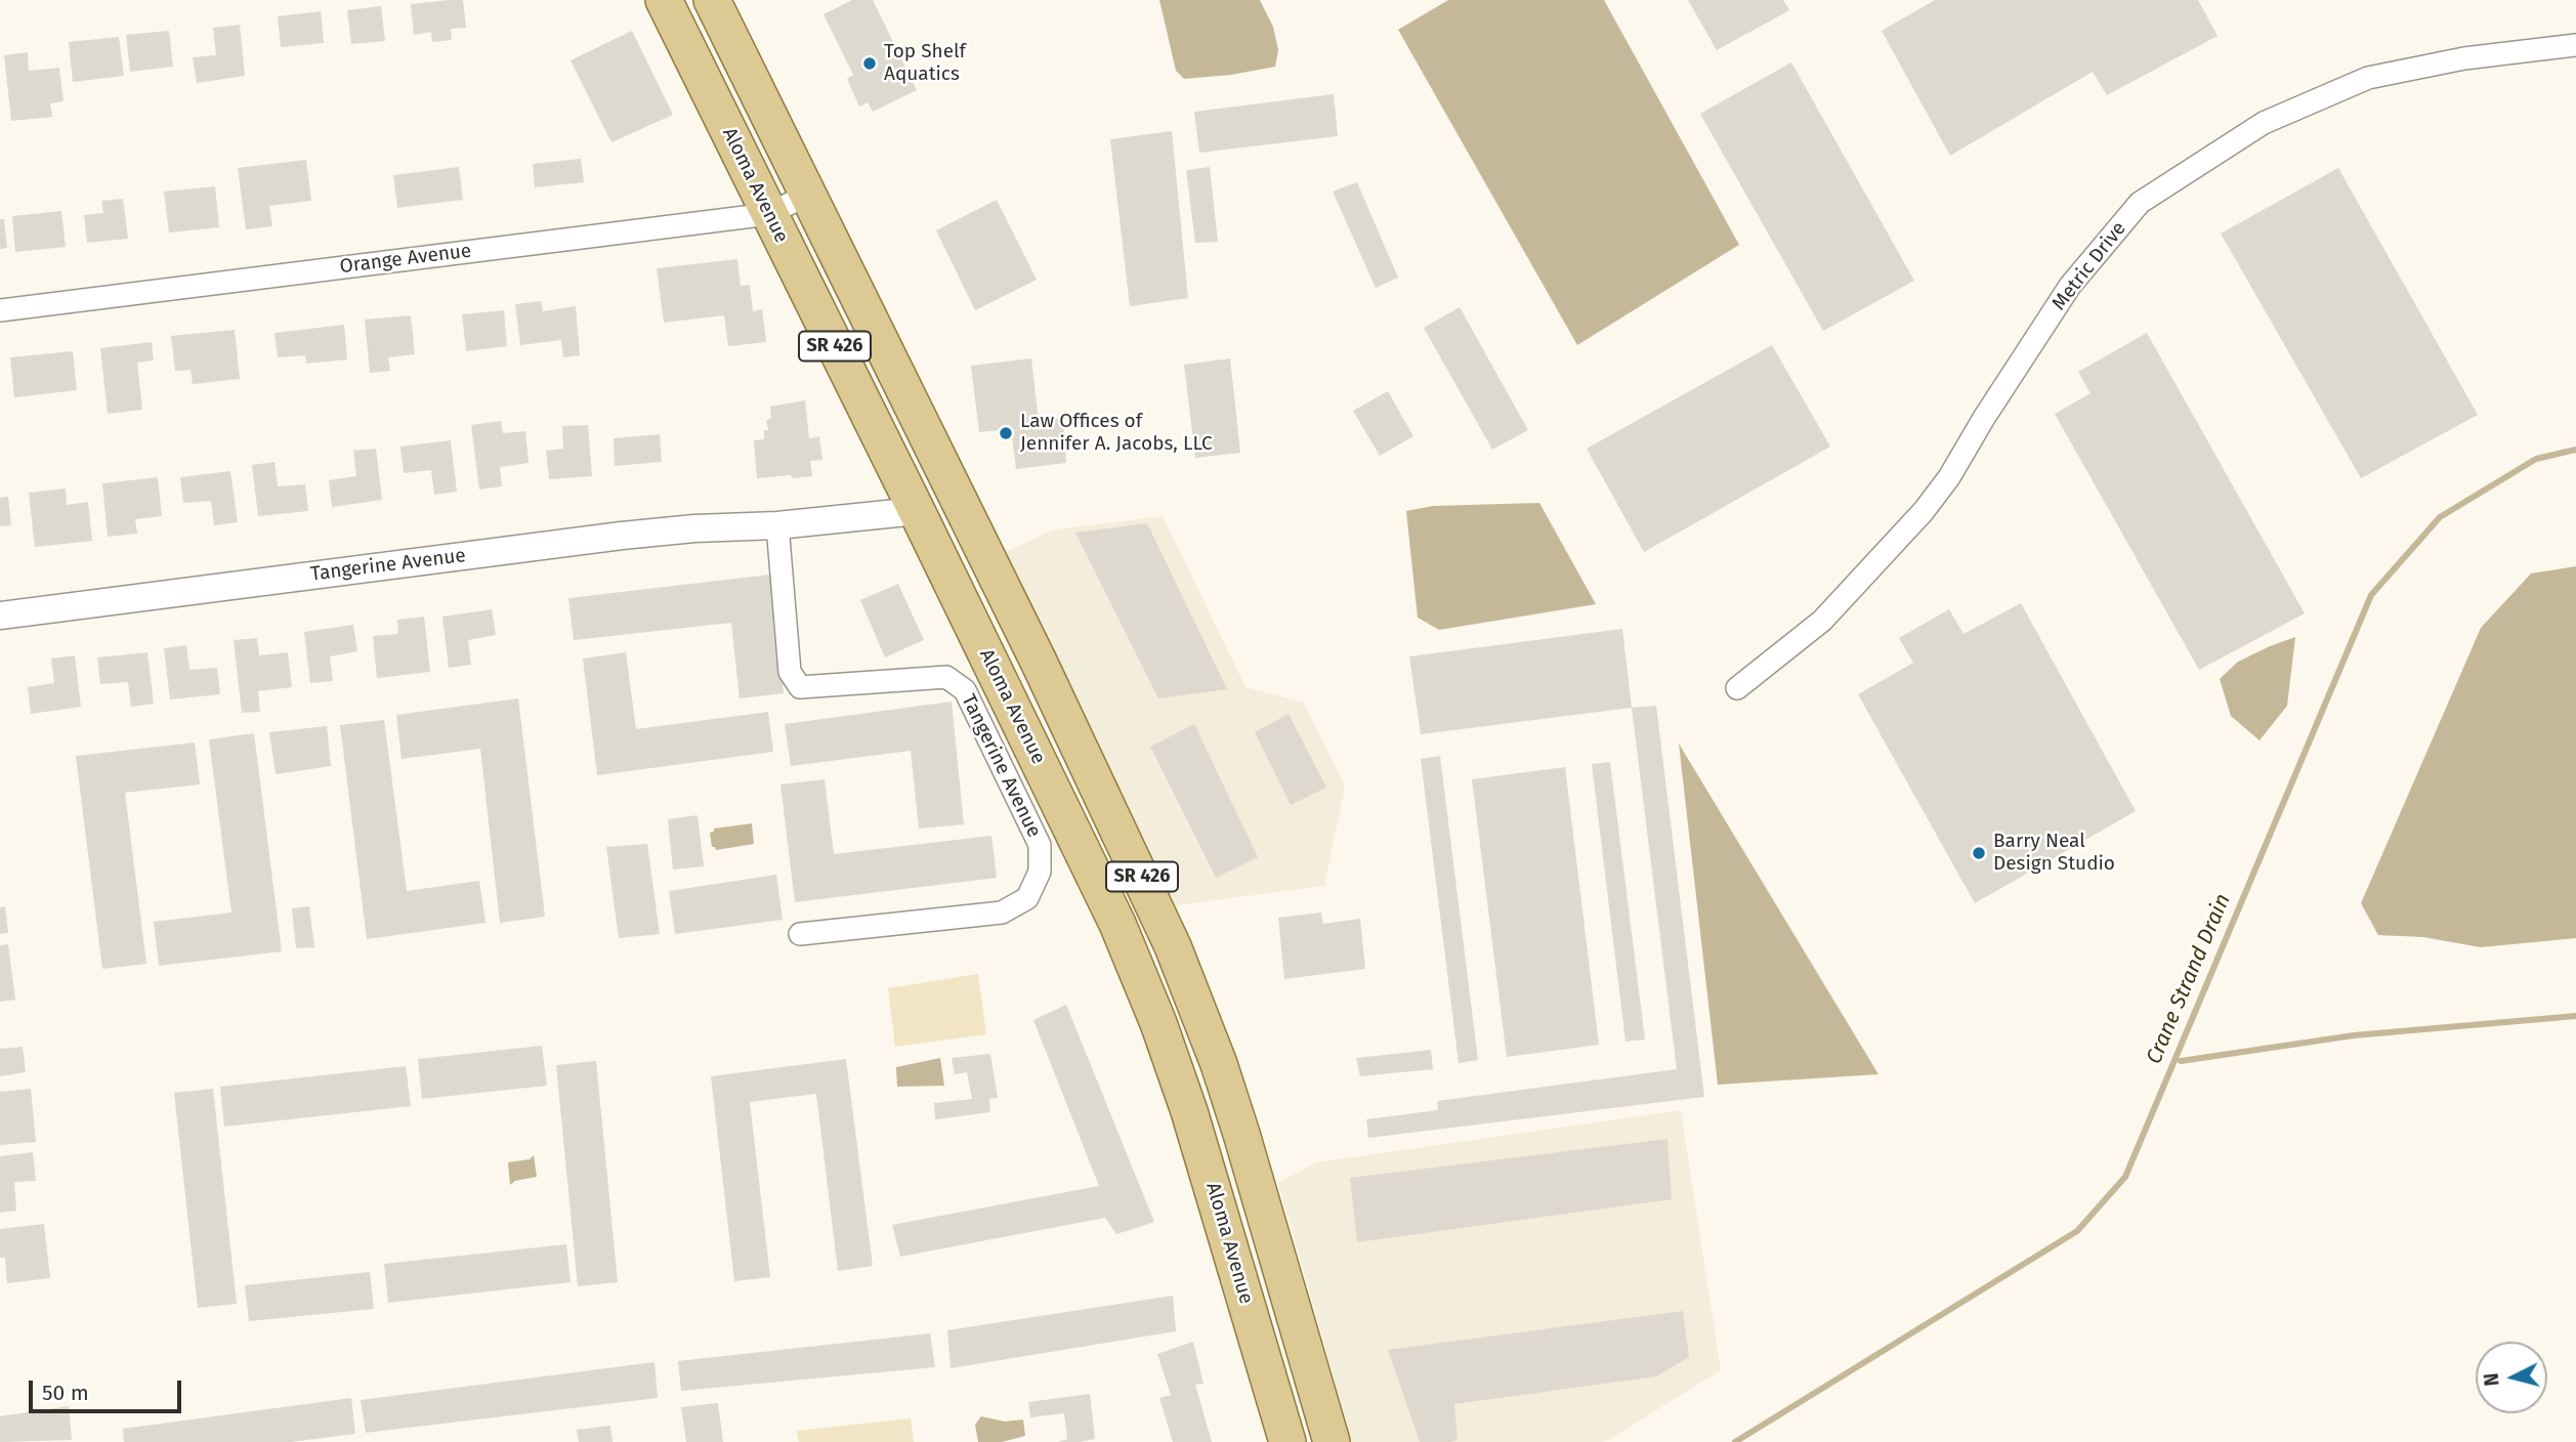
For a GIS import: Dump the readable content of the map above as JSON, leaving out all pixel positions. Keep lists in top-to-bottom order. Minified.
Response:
{"streets":{"main road":["Aloma Avenue","SR 426"],"street":["Orange Avenue","Metric Drive","Tangerine Avenue"]},"crossings":[["Aloma Avenue","Orange Avenue"],["Aloma Avenue","Tangerine Avenue"],["Orange Avenue","SR 426"]],"water":["Crane Strand Drain"],"places":["Top Shelf Aquatics","Law Offices of Jennifer A. Jacobs, LLC","Barry Neal Design Studio"],"scale_bar":"50 m","north":"left"}
